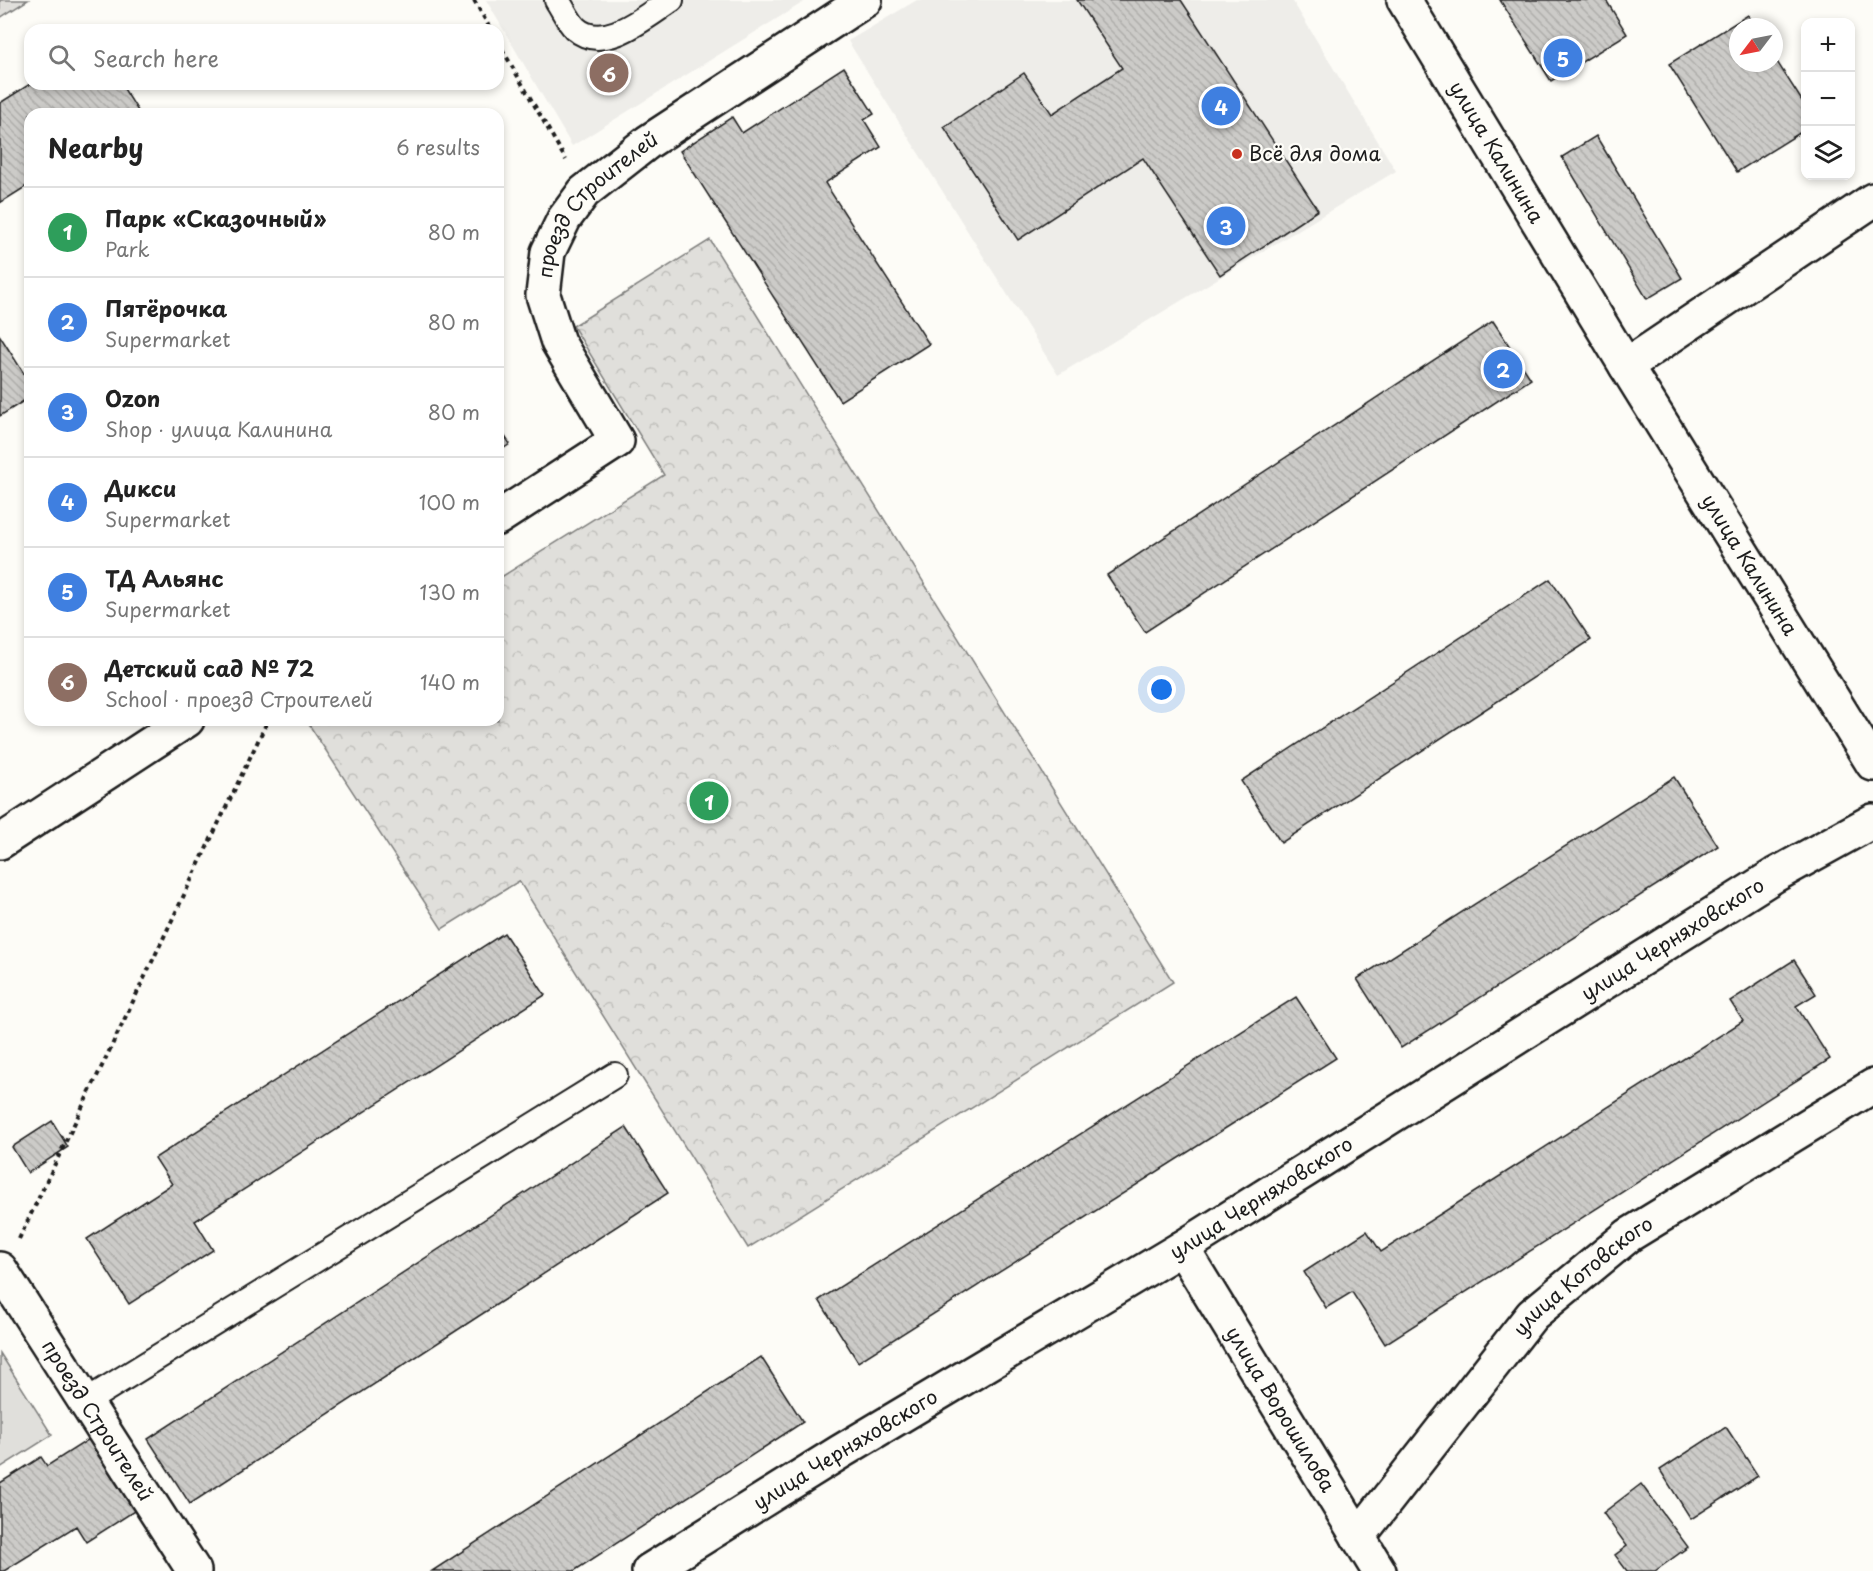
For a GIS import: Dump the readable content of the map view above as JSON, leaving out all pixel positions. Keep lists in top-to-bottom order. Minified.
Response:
{"streets":{"street":["улица Калинина","проезд Строителей","улица Черняховского","улица Котовского","улица Ворошилова"]},"crossings":[["улица Черняховского","улица Ворошилова"],["улица Котовского","улица Ворошилова"]],"places":["Всё для дома"],"north":"bottom left","page":{"map_buttons":["+","−"],"search":"Search here","pins":["5","6","4","3","2","1"],"heading":["Nearby","6 results"],"list":[{"mark":"1","name":"Парк «Сказочный»","note":"Park","value":"80 m"},{"mark":"2","name":"Пятёрочка","note":"Supermarket","value":"80 m"},{"mark":"3","name":"Ozon","note":"Shop · улица Калинина","value":"80 m"},{"mark":"4","name":"Дикси","note":"Supermarket","value":"100 m"},{"mark":"5","name":"ТД Альянс","note":"Supermarket","value":"130 m"},{"mark":"6","name":"Детский сад № 72","note":"School · проезд Строителей","value":"140 m"}]}}
